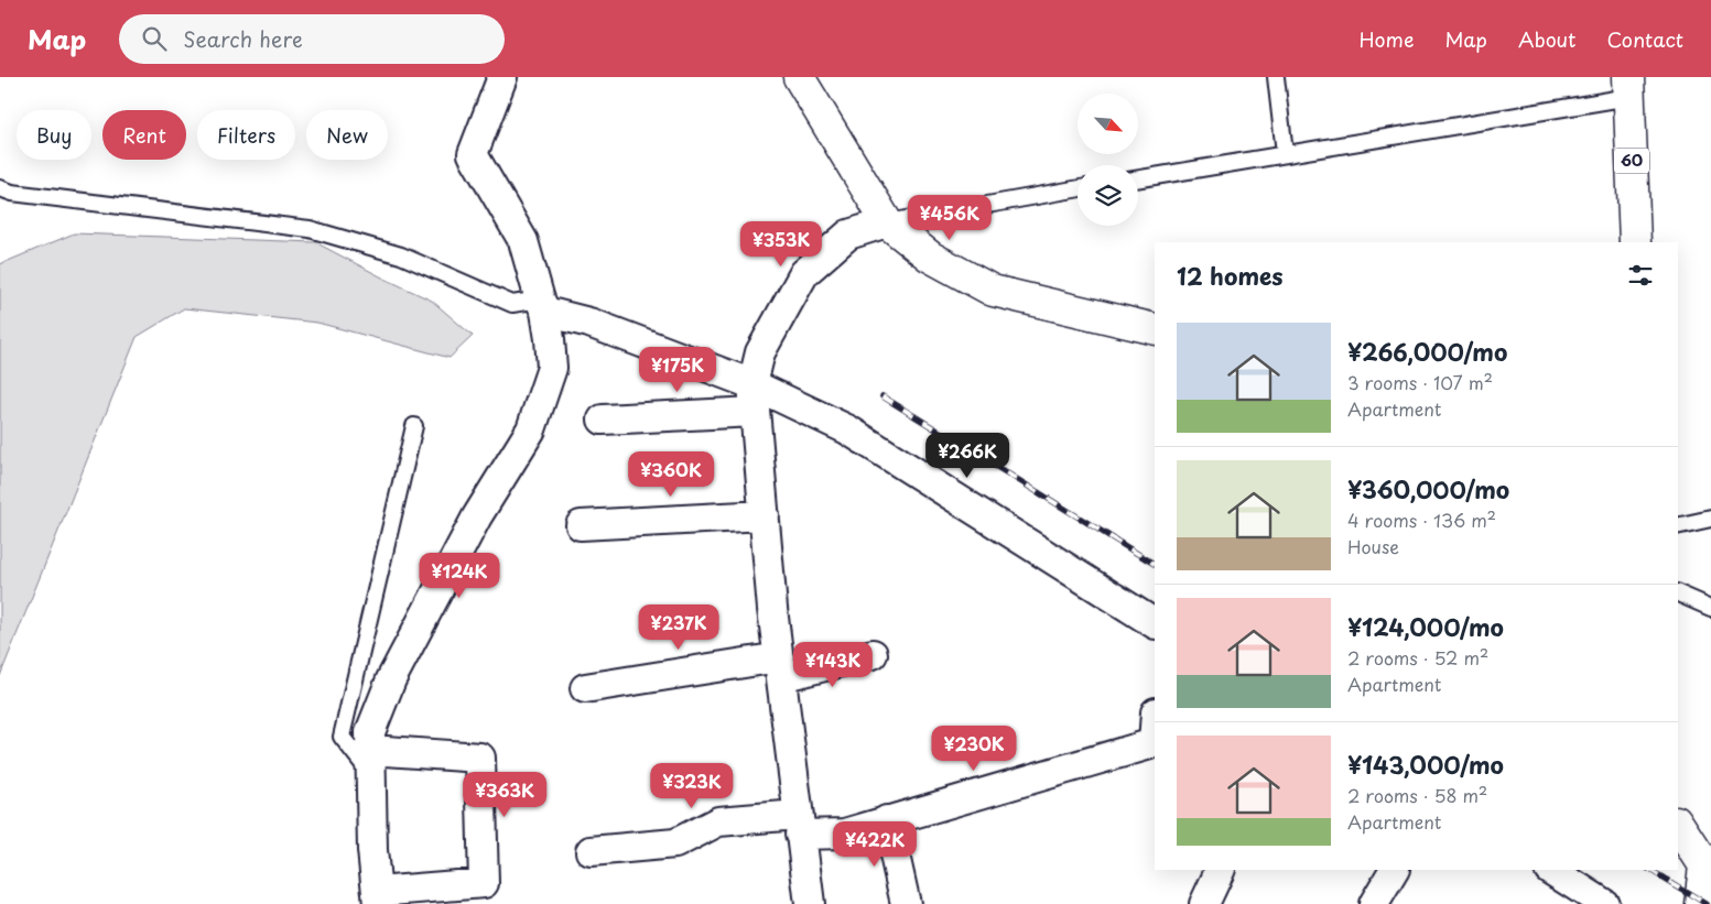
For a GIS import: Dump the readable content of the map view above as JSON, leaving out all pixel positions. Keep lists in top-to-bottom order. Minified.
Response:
{"streets":{"street":["60"]},"north":"bottom right","page":{"header":"Map","search":"Search here","nav":["Home","Map","About","Contact"],"chip":["Buy","Rent","Filters","New"],"price":["¥456K","¥353K","¥175K","¥266K","¥360K","¥124K","¥237K","¥143K","¥230K","¥323K","¥363K","¥422K"],"heading":"12 homes","list":[{"name":"¥266,000/mo","note":"3 rooms · 107 m² · Apartment"},{"name":"¥360,000/mo","note":"4 rooms · 136 m² · House"},{"name":"¥124,000/mo","note":"2 rooms · 52 m² · Apartment"},{"name":"¥143,000/mo","note":"2 rooms · 58 m² · Apartment"}]}}
